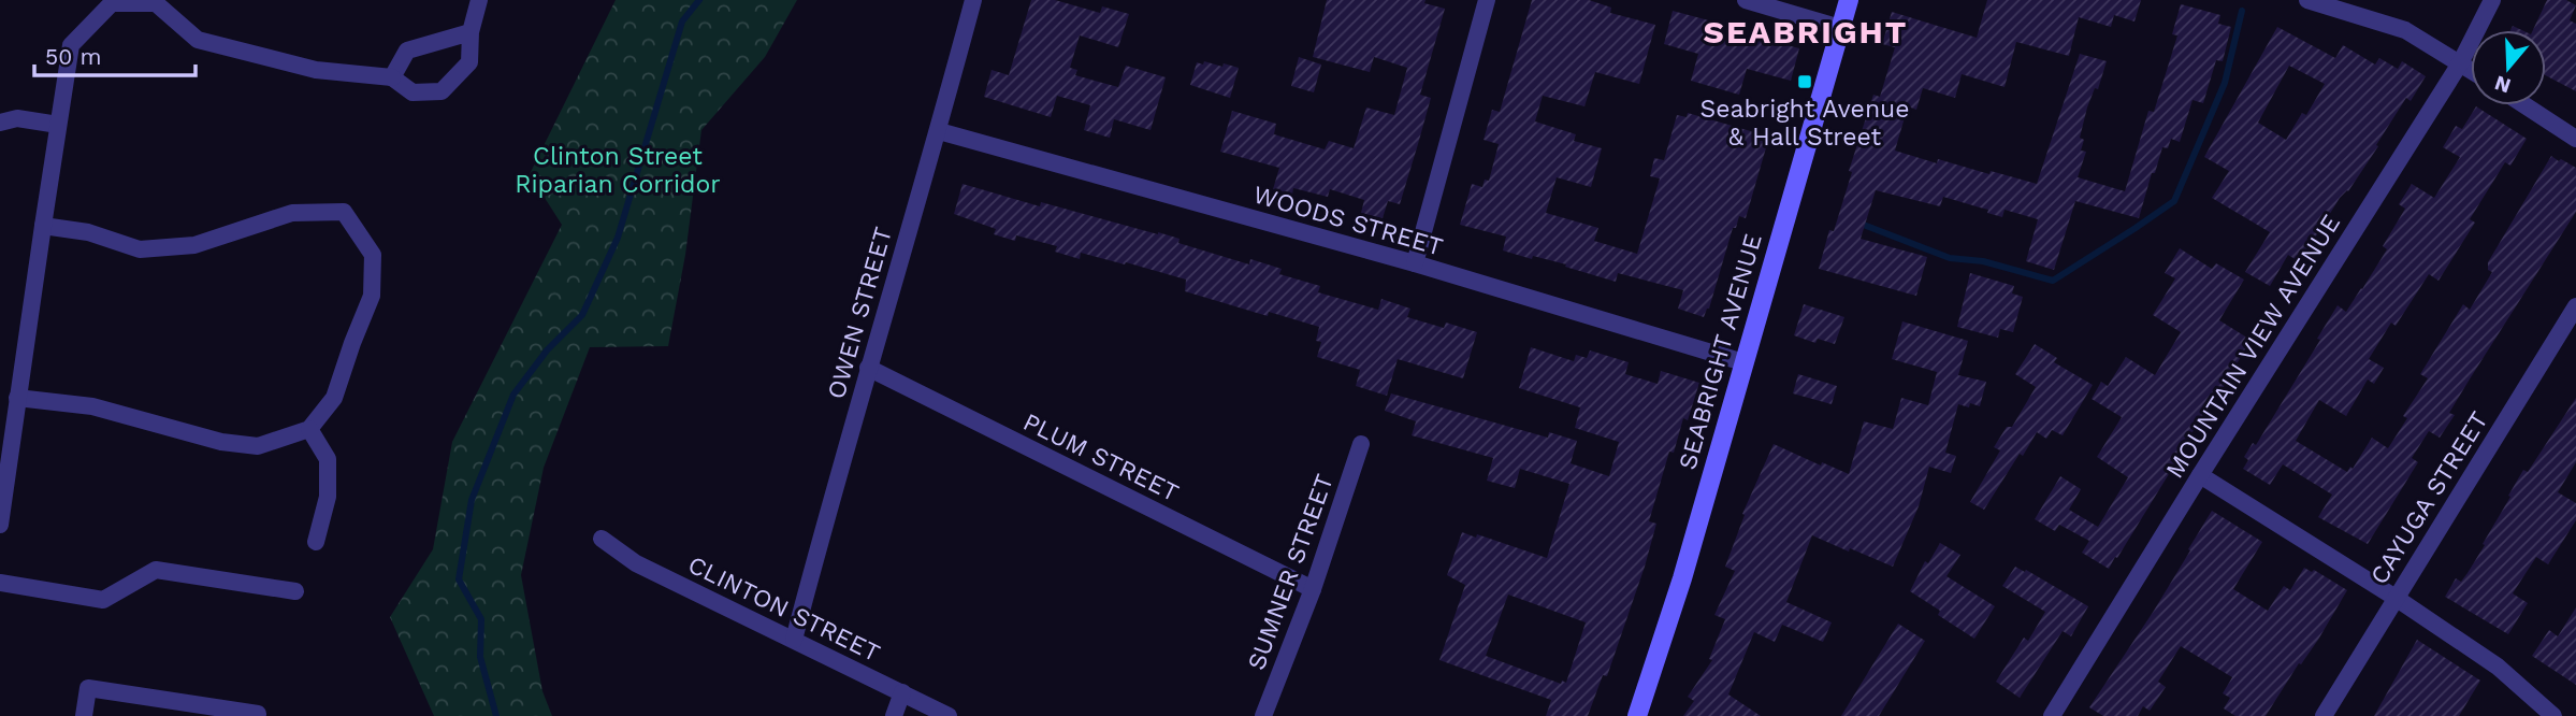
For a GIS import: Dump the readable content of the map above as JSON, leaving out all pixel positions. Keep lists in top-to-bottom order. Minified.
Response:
{"streets":{"main road":["SEABRIGHT AVENUE"],"street":["WOODS STREET","OWEN STREET","MOUNTAIN VIEW AVENUE","PLUM STREET","CAYUGA STREET","SUMNER STREET","CLINTON STREET"]},"crossings":[["WOODS STREET","OWEN STREET"],["WOODS STREET","SEABRIGHT AVENUE"],["OWEN STREET","PLUM STREET"],["OWEN STREET","CLINTON STREET"],["PLUM STREET","SUMNER STREET"]],"districts":["SEABRIGHT"],"parks":["Clinton Street Riparian Corridor"],"places":{"transit":["Seabright Avenue & Hall Street"]},"scale_bar":"50 m","north":"bottom"}
